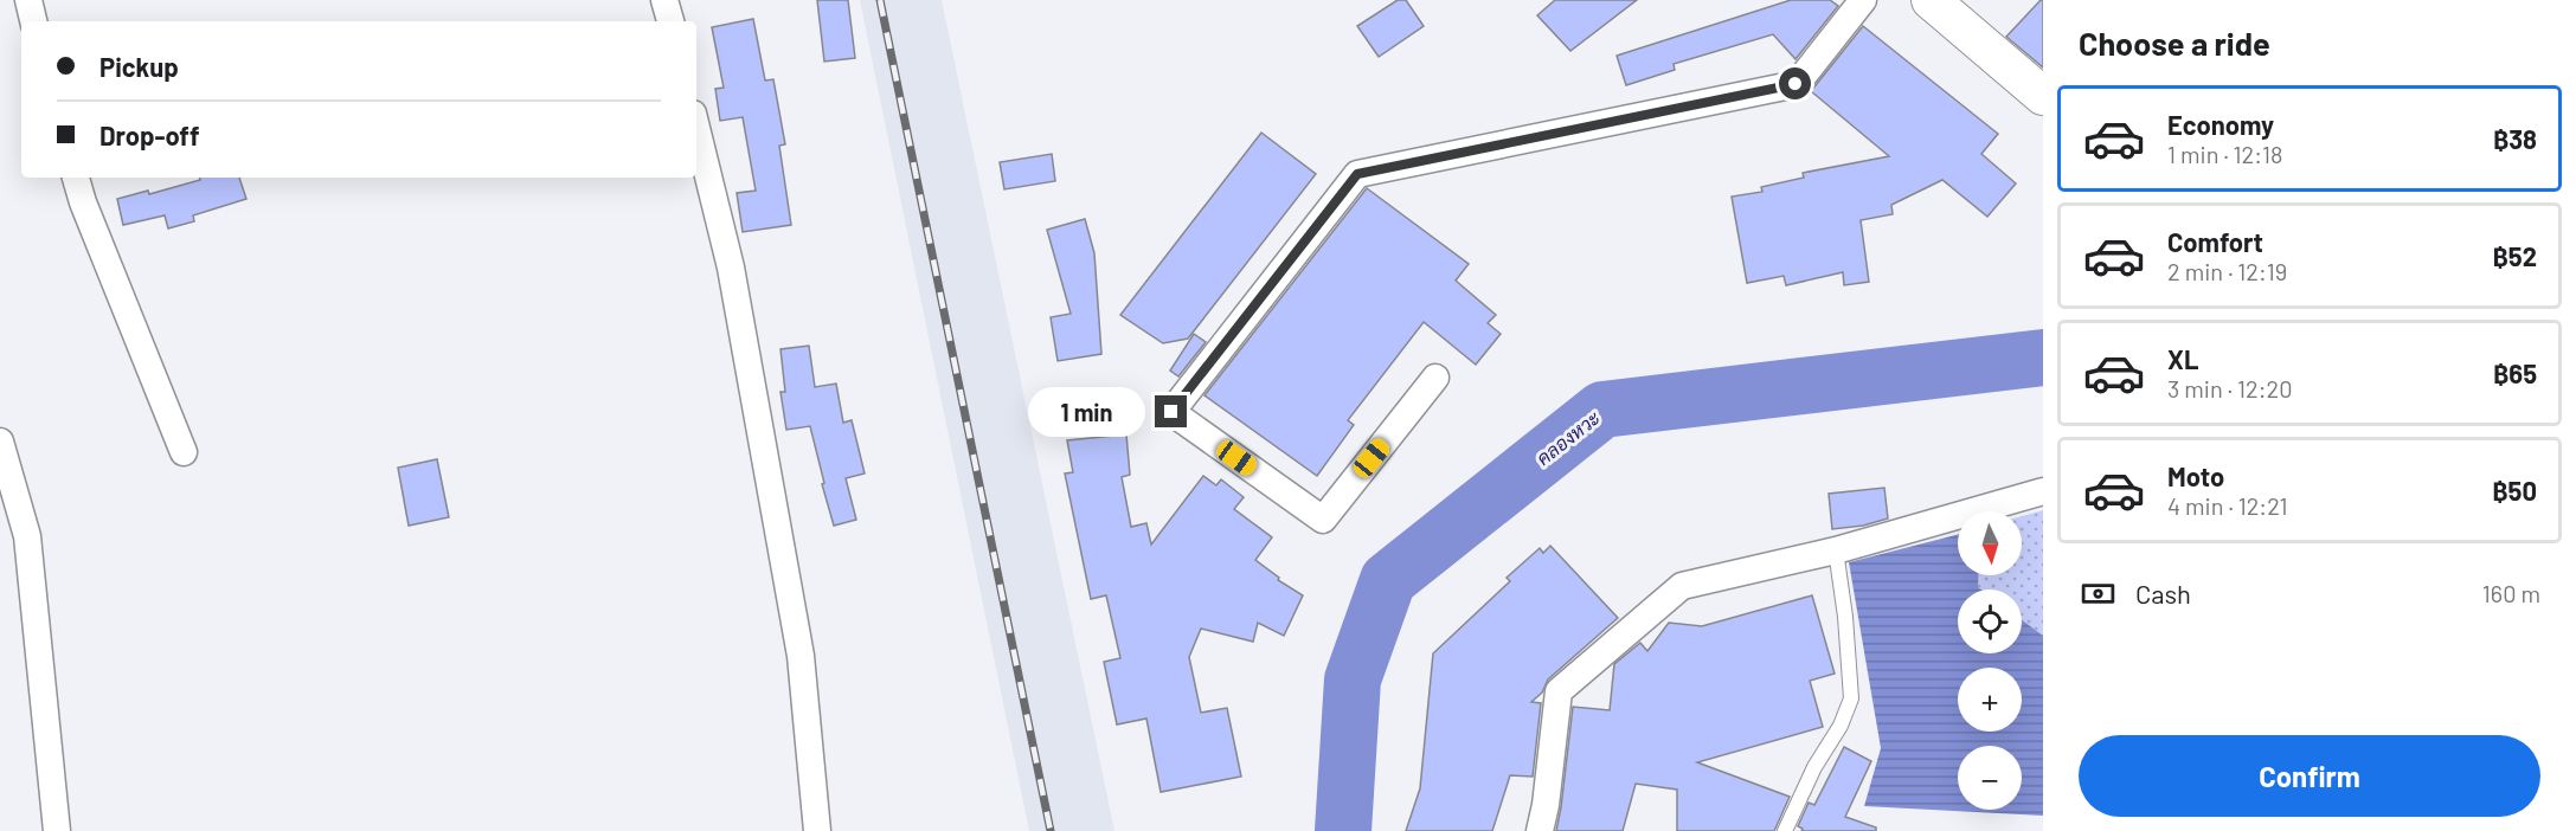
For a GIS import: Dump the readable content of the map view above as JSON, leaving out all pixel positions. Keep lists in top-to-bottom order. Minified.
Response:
{"water":["คลองหวะ"],"north":"bottom","page":{"heading":"Choose a ride","banner":["Pickup","Drop-off"],"list":[{"name":"Economy","note":"1 min · 12:18","value":"฿38"},{"name":"Comfort","note":"2 min · 12:19","value":"฿52"},{"name":"XL","note":"3 min · 12:20","value":"฿65"},{"name":"Moto","note":"4 min · 12:21","value":"฿50"}],"bubble":"1 min","map_buttons":["+","−"],"pay":["Cash","160 m"],"buttons":"Confirm"}}
